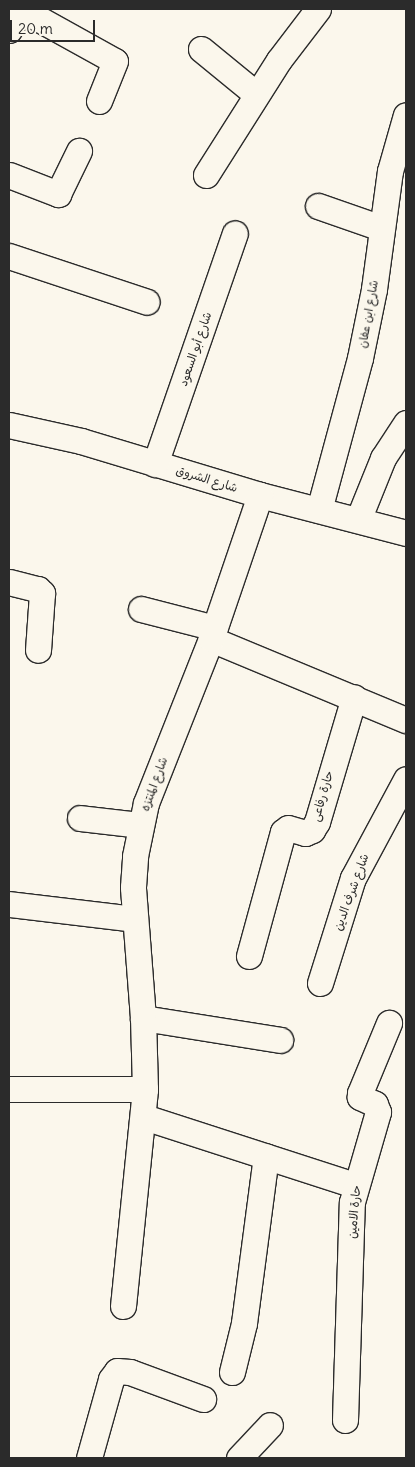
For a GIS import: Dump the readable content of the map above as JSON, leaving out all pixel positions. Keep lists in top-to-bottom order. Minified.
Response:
{"streets":{"street":["شارع ابن عفان","شارع أبو السعود","شارع الشروق","شارع المنتزه","حارة رفاعى","شارع شرف الدين","حارة الامين"]},"crossings":[["شارع ابن عفان","شارع الشروق"],["شارع أبو السعود","شارع الشروق"],["شارع الشروق","شارع المنتزه"]],"scale_bar":"20 m"}
